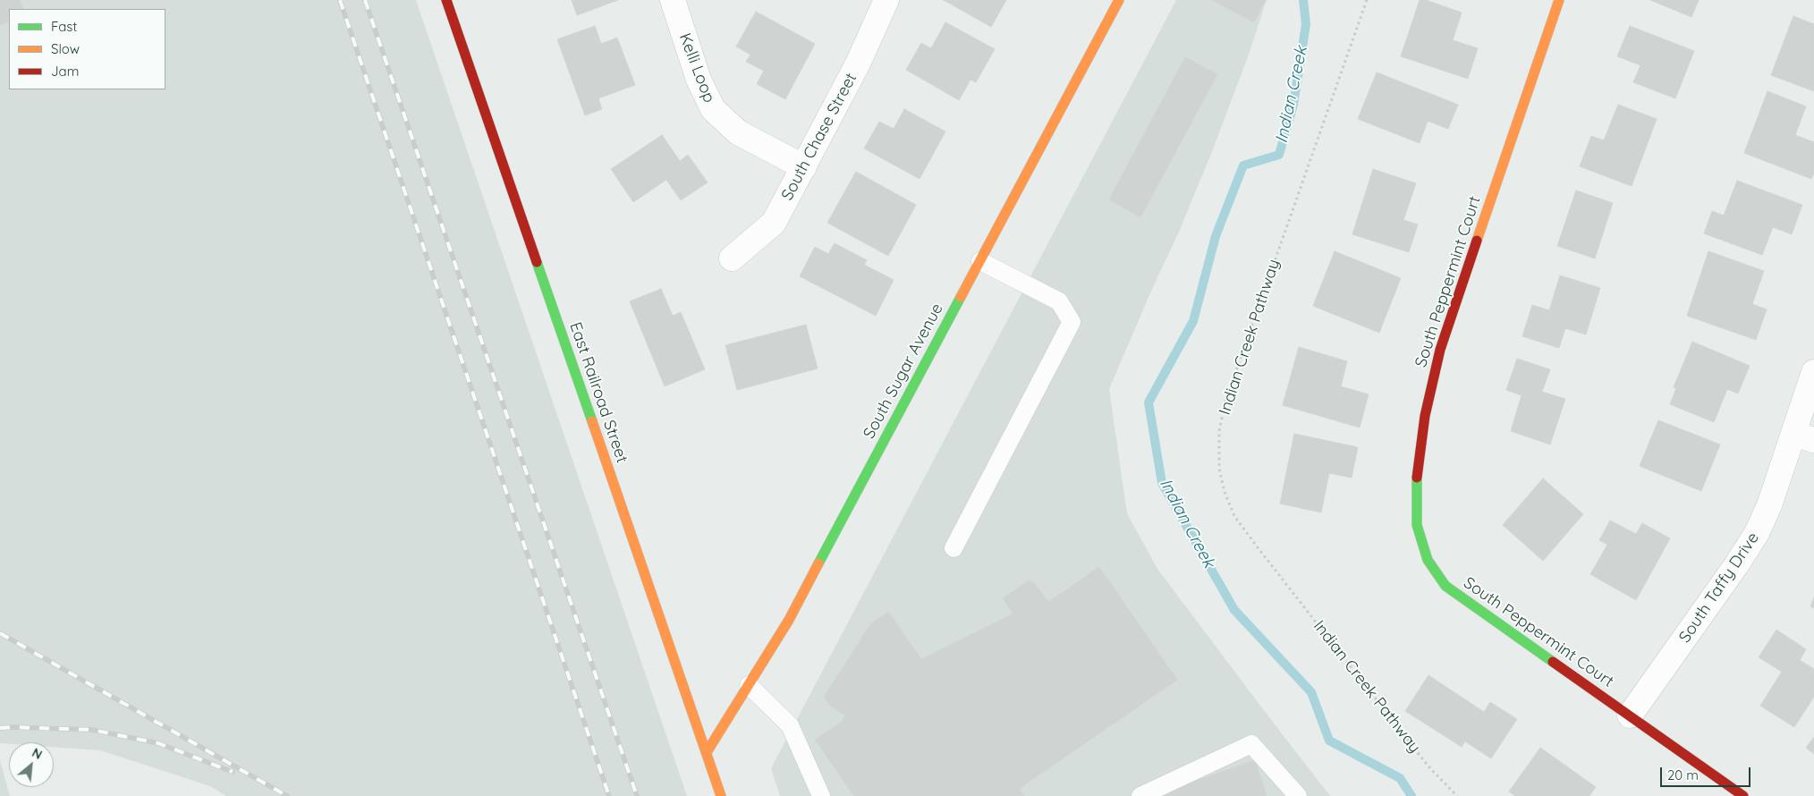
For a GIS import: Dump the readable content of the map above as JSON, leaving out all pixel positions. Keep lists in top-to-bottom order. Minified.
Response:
{"streets":{"street":["Kelli Loop","South Chase Street","South Peppermint Court","South Sugar Avenue","East Railroad Street","South Taffy Drive"],"path":["Indian Creek Pathway"]},"crossings":[["Kelli Loop","South Chase Street"],["South Peppermint Court","South Taffy Drive"],["South Sugar Avenue","East Railroad Street"]],"water":["Indian Creek"],"legend":["Fast","Slow","Jam"],"scale_bar":"20 m","north":"top right"}
